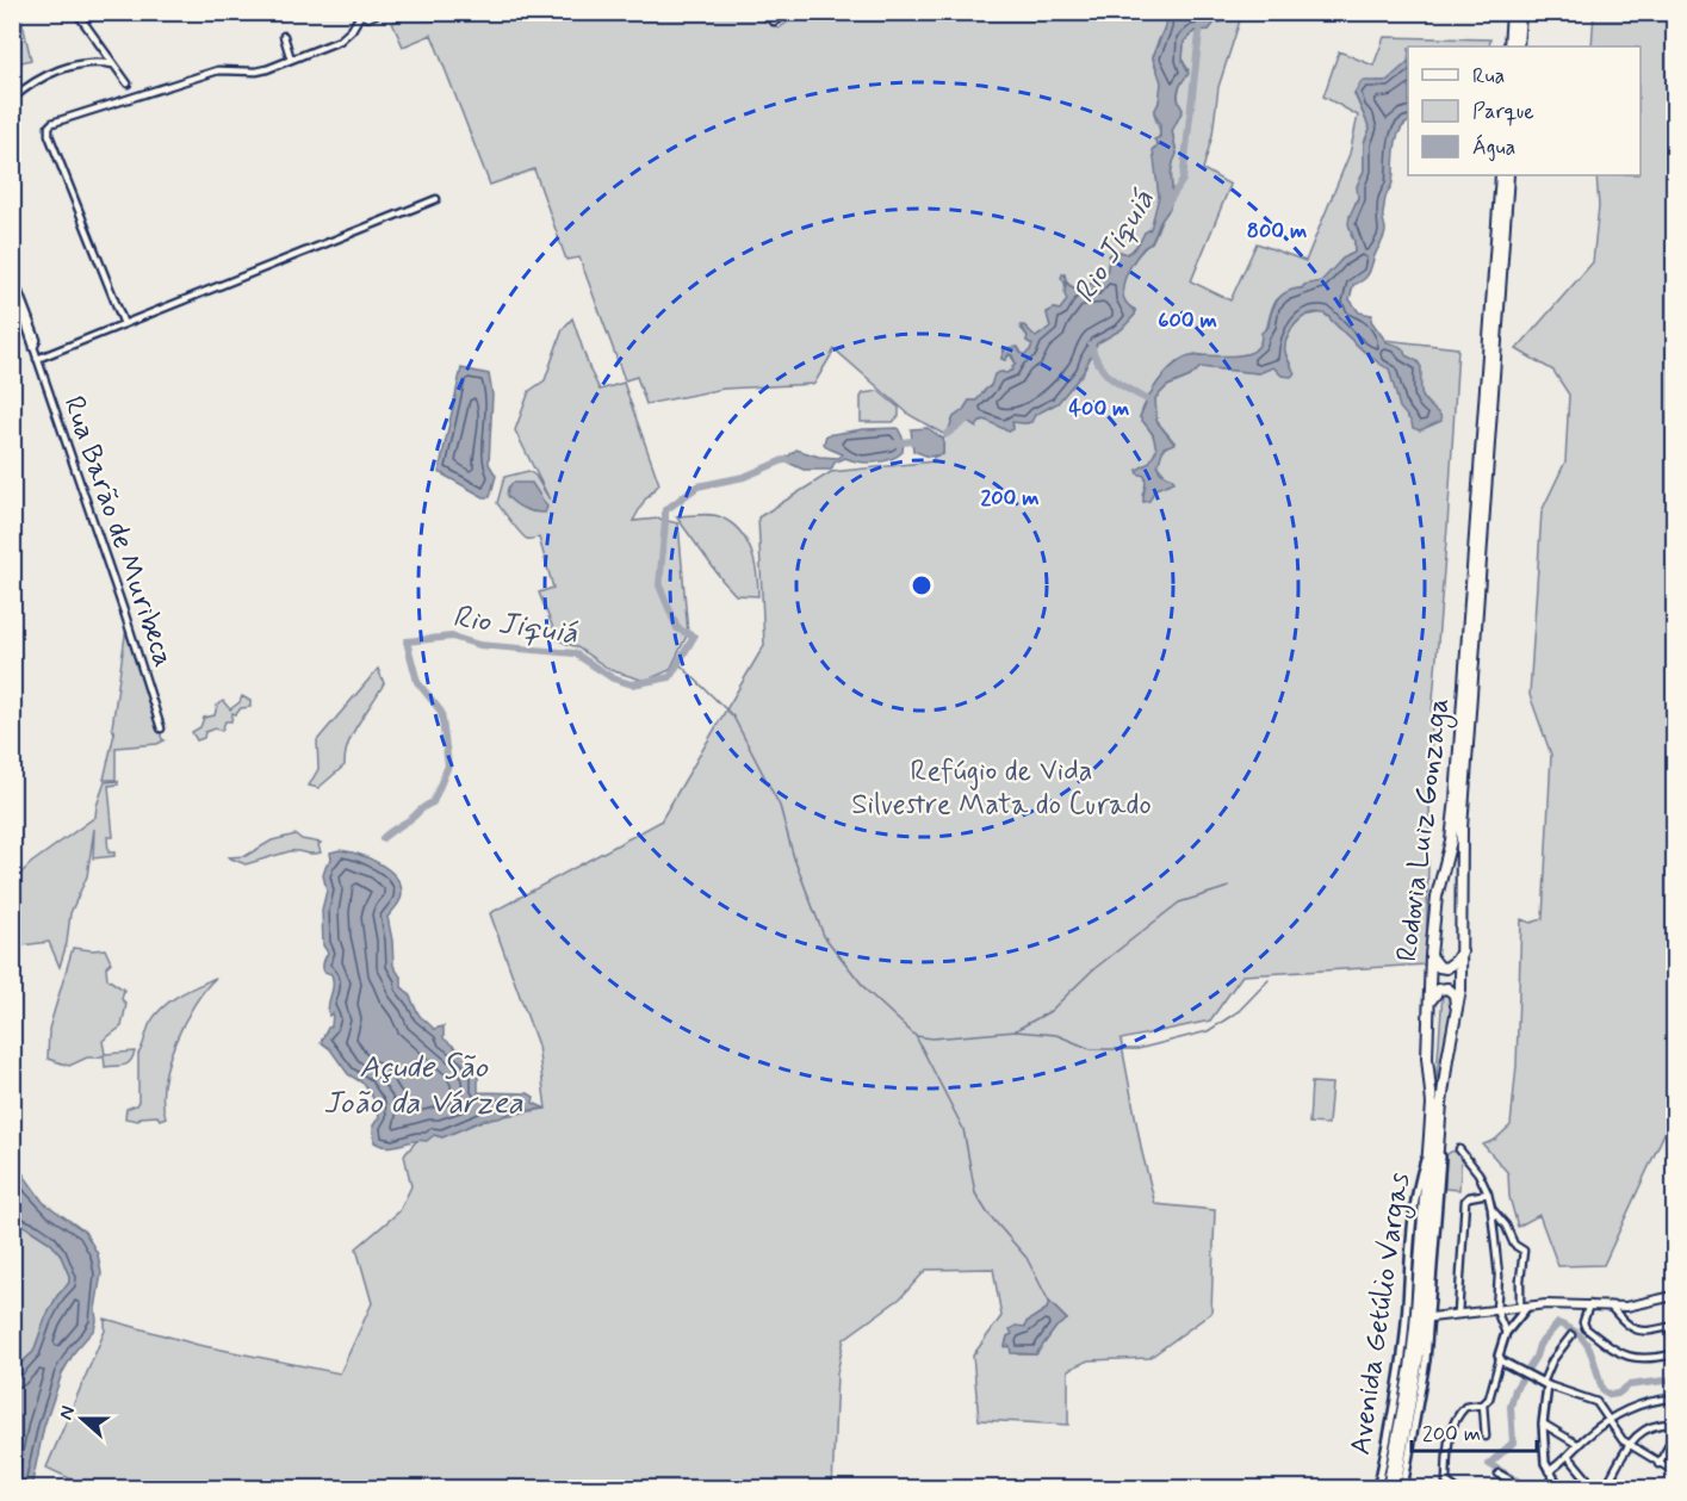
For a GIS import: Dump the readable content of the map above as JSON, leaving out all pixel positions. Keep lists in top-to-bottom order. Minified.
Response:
{"streets":{"highway":["Rodovia Luiz Gonzaga"],"street":["Rua Barão de Muribeca","Avenida Getúlio Vargas"]},"crossings":[["Rodovia Luiz Gonzaga","Avenida Getúlio Vargas"]],"water":["Rio Jiquiá","Açude São João da Várzea"],"parks":["Refúgio de Vida Silvestre Mata do Curado"],"legend":["Rua","Parque","Água"],"scale_bar":"200 m","north":"left","rings":["800 m","600 m","400 m","200 m"]}
